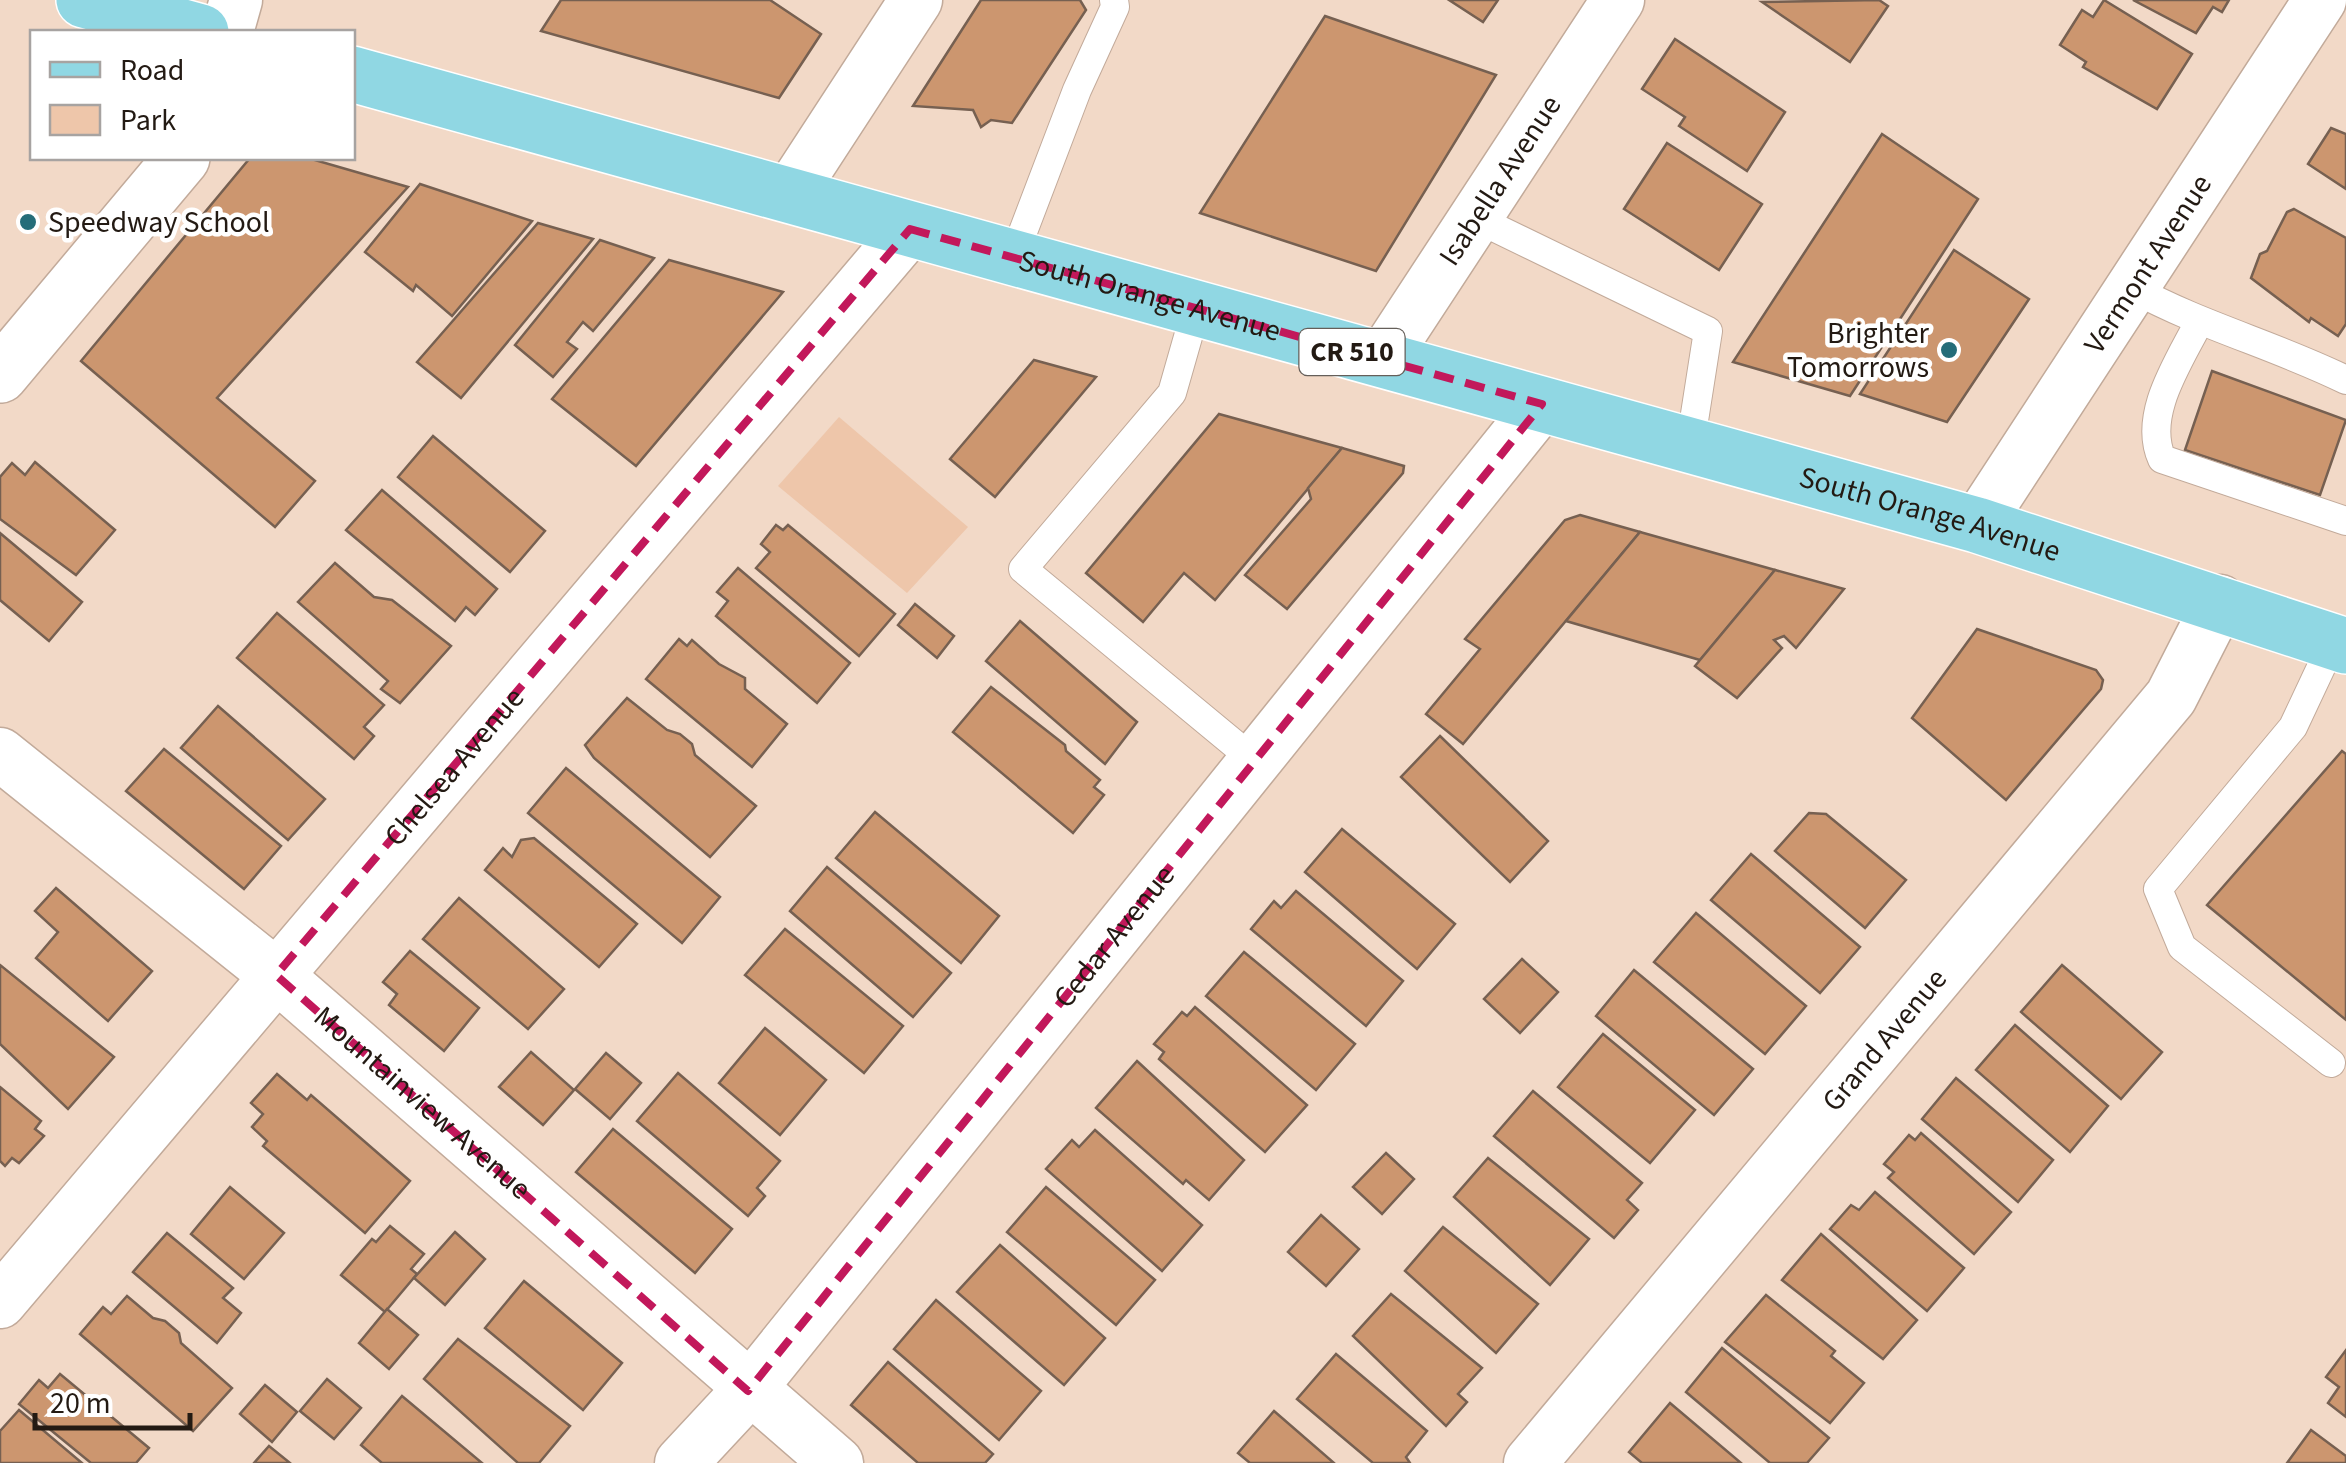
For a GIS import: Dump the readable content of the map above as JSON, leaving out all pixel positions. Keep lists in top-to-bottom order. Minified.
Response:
{"streets":{"main road":["South Orange Avenue","CR 510"],"street":["Isabella Avenue","Vermont Avenue","Chelsea Avenue","Cedar Avenue","Grand Avenue","Mountainview Avenue"]},"crossings":[["Isabella Avenue","South Orange Avenue"],["Vermont Avenue","South Orange Avenue"],["South Orange Avenue","Chelsea Avenue"],["South Orange Avenue","Cedar Avenue"],["South Orange Avenue","Grand Avenue"],["Chelsea Avenue","Mountainview Avenue"],["Cedar Avenue","Mountainview Avenue"]],"places":["Speedway School","Brighter Tomorrows"],"legend":["Road","Park"],"scale_bar":"20 m"}
